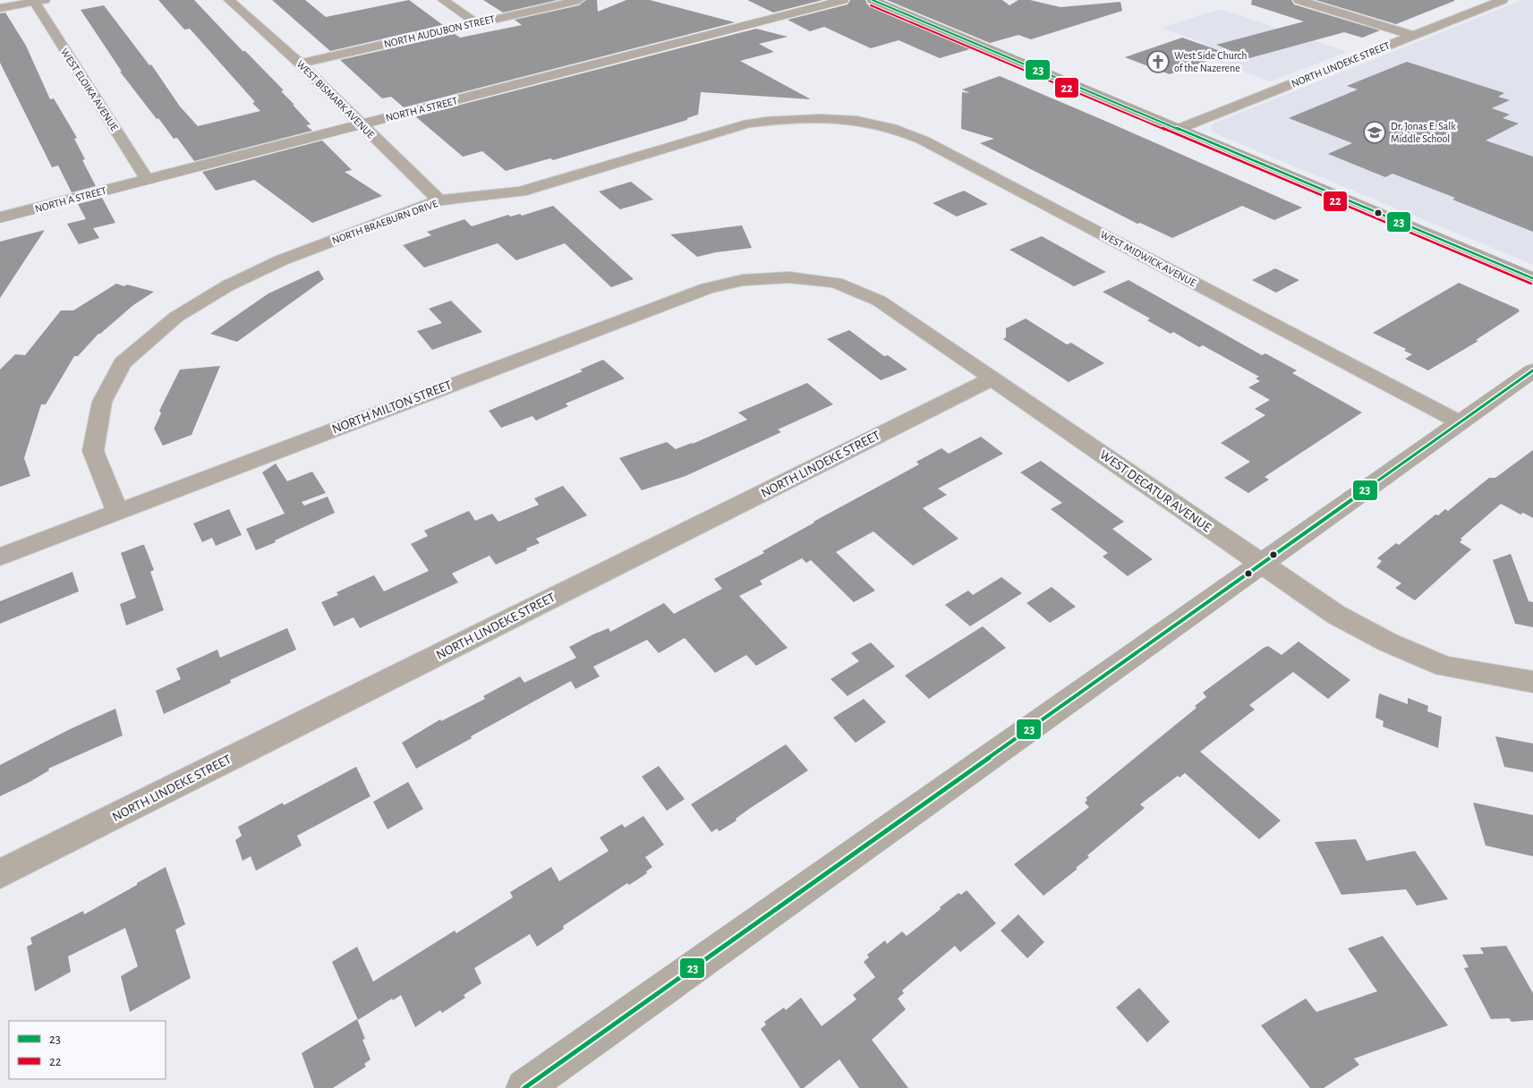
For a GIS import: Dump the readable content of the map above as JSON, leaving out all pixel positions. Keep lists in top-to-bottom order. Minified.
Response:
{"streets":{"street":["NORTH AUDUBON STREET","NORTH LINDEKE STREET","WEST ELOIKA AVENUE","WEST BISMARK AVENUE","NORTH A STREET","NORTH BRAEBURN DRIVE","WEST MIDWICK AVENUE","NORTH MILTON STREET","WEST DECATUR AVENUE"]},"crossings":[["NORTH AUDUBON STREET","WEST BISMARK AVENUE"],["NORTH LINDEKE STREET","WEST DECATUR AVENUE"],["WEST ELOIKA AVENUE","NORTH A STREET"],["WEST BISMARK AVENUE","NORTH A STREET"],["WEST BISMARK AVENUE","NORTH BRAEBURN DRIVE"],["NORTH BRAEBURN DRIVE","WEST MIDWICK AVENUE"],["NORTH BRAEBURN DRIVE","NORTH MILTON STREET"],["NORTH MILTON STREET","WEST DECATUR AVENUE"]],"places":{"church":["West Side Church of the Nazerene"],"school or university":["Dr. Jonas E. Salk Middle School"]},"lines":["transit line 23","transit line 22"],"legend":["23","22"]}
